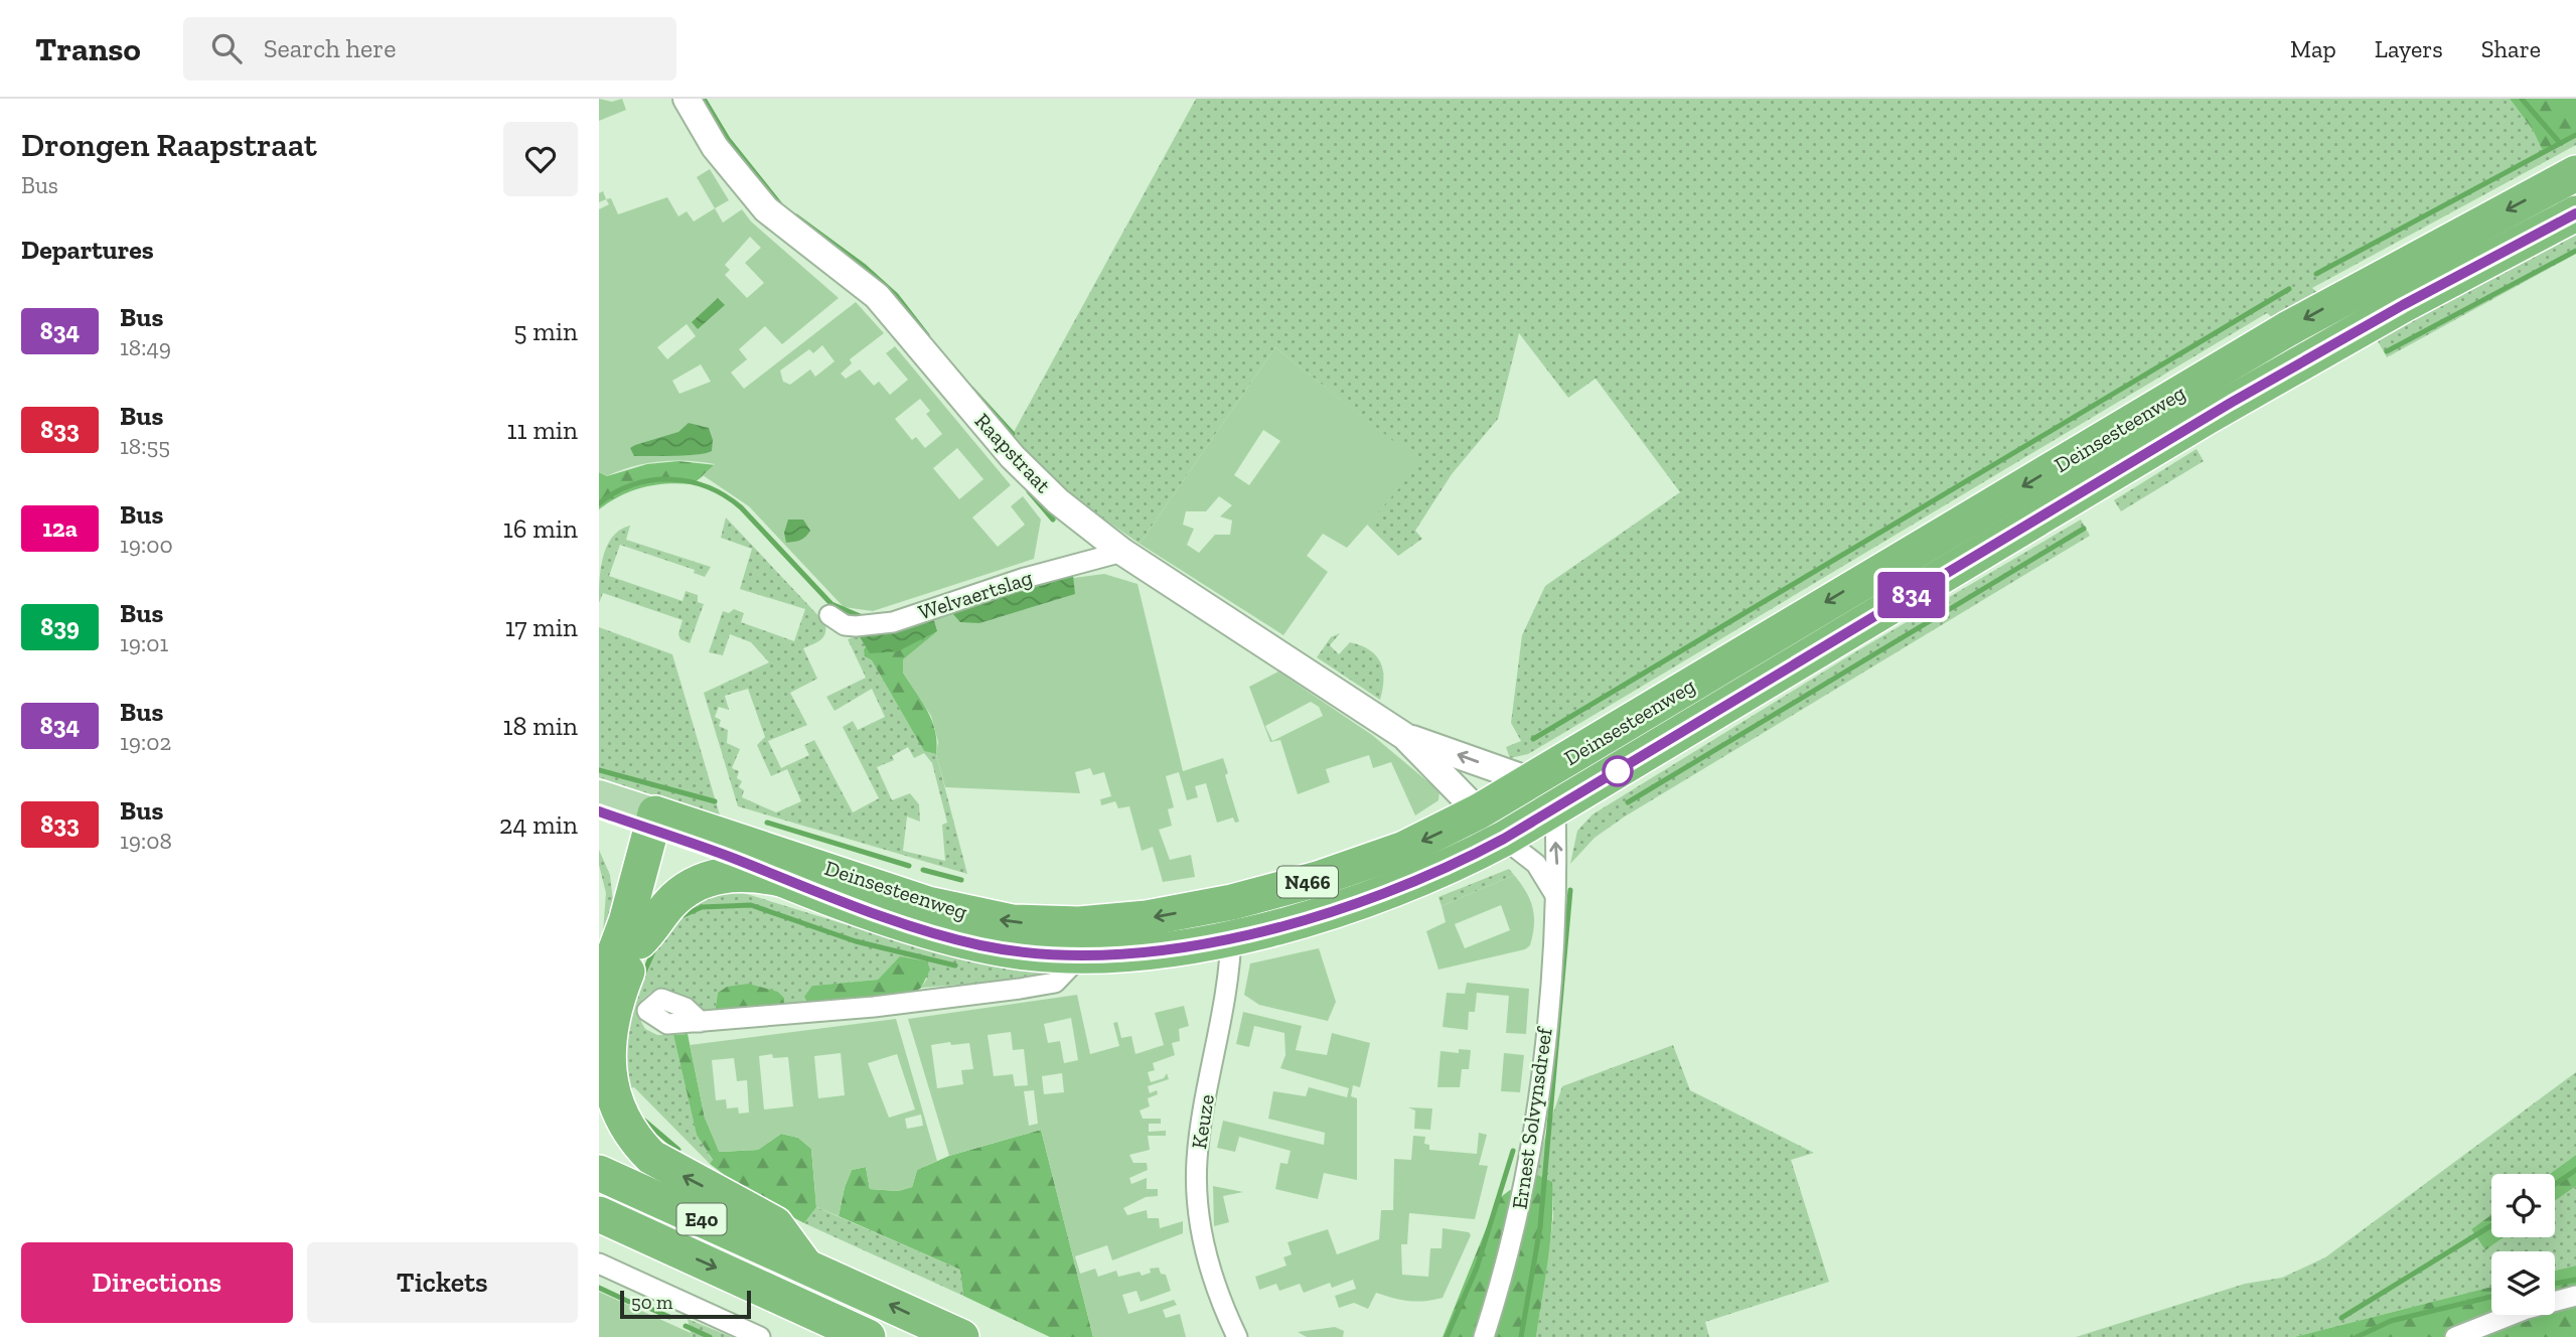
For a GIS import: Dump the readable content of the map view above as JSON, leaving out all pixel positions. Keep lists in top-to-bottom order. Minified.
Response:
{"streets":{"highway":["Deinsesteenweg","N466","E40"],"street":["Raapstraat","Welvaertslag","Ernest Solvynsdreef","Keuze"]},"crossings":[["Deinsesteenweg","Raapstraat"],["Deinsesteenweg","Ernest Solvynsdreef"],["Deinsesteenweg","Keuze"],["Raapstraat","Welvaertslag"]],"lines":["bus line 834"],"scale_bar":"50 m","page":{"header":"Transo","search":"Search here","nav":["Map","Layers","Share"],"heading":[["Drongen Raapstraat","Bus"],"Departures"],"on_map":"834","list":[{"mark":"834","name":"Bus","note":"18:49","value":"5 min"},{"mark":"833","name":"Bus","note":"18:55","value":"11 min"},{"mark":"12a","name":"Bus","note":"19:00","value":"16 min"},{"mark":"839","name":"Bus","note":"19:01","value":"17 min"},{"mark":"834","name":"Bus","note":"19:02","value":"18 min"},{"mark":"833","name":"Bus","note":"19:08","value":"24 min"}],"buttons":["Directions","Tickets"],"scale":"50 m"}}
